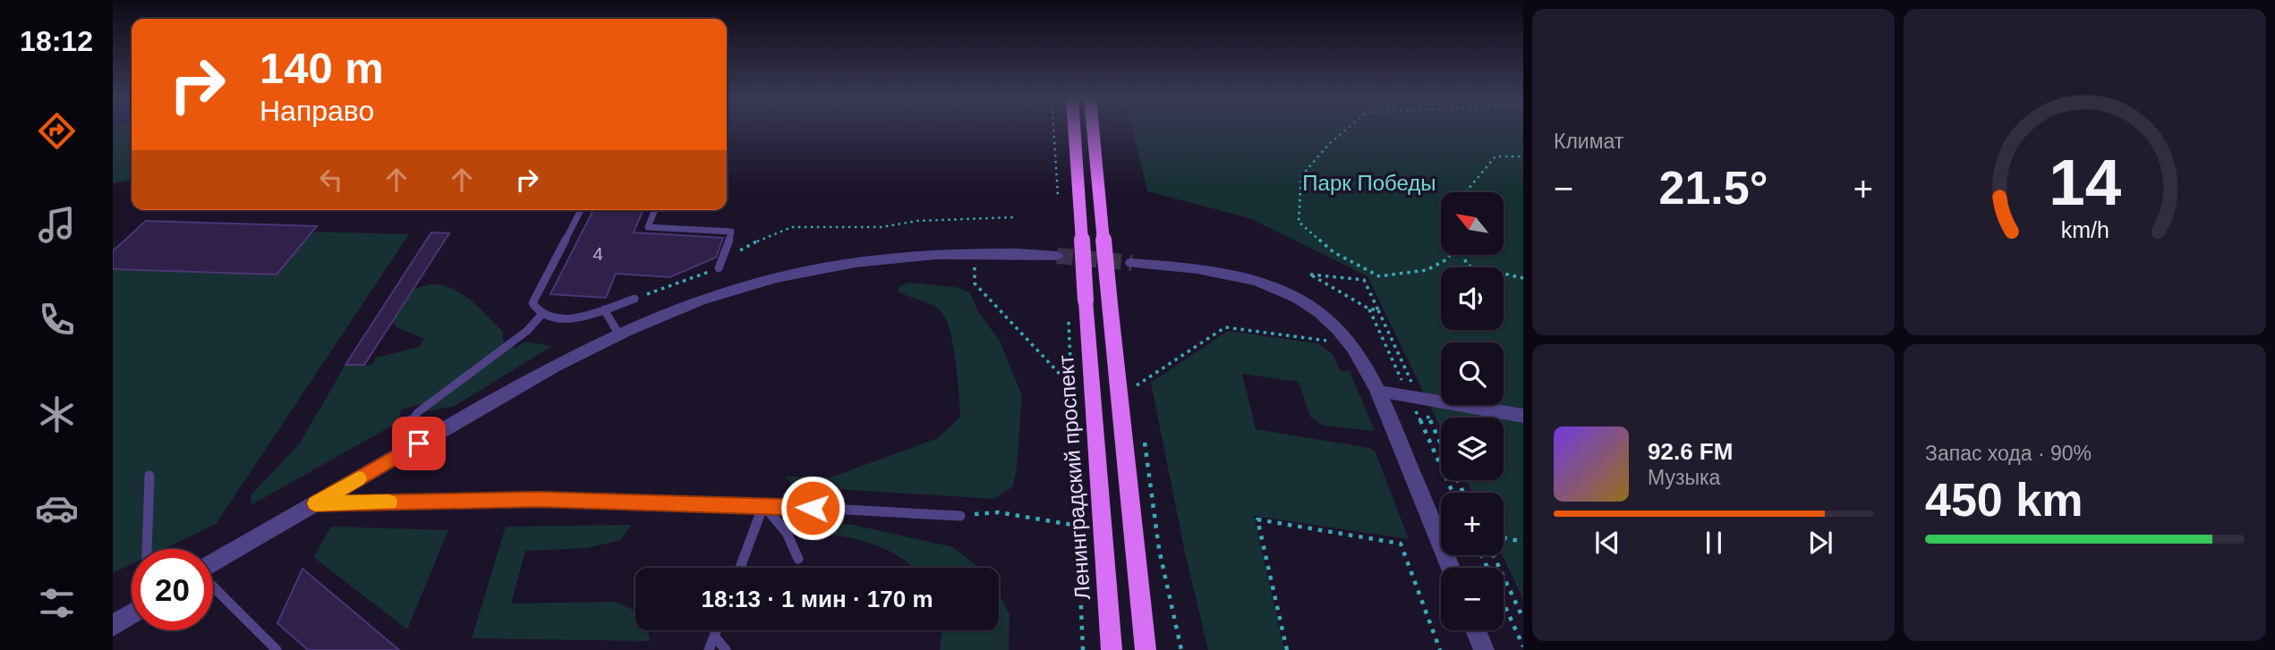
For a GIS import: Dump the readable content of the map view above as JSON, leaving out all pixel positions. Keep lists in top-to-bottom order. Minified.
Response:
{"streets":{"main road":["Ленинградский проспект"]},"parks":["Парк Победы"],"house_numbers":["4"],"north":"top left","page":{"tabs":"18:12","tile":["Климат",["Запас хода · 90%","450 km"]],"turn":["140 m","Направо"],"heat":["−","21.5°","+"],"map_buttons":["+","−"],"song":["92.6 FM","Музыка"],"limit":"20","trip":"18:13 · 1 мин · 170 m","gauge":["14","km/h"]}}
